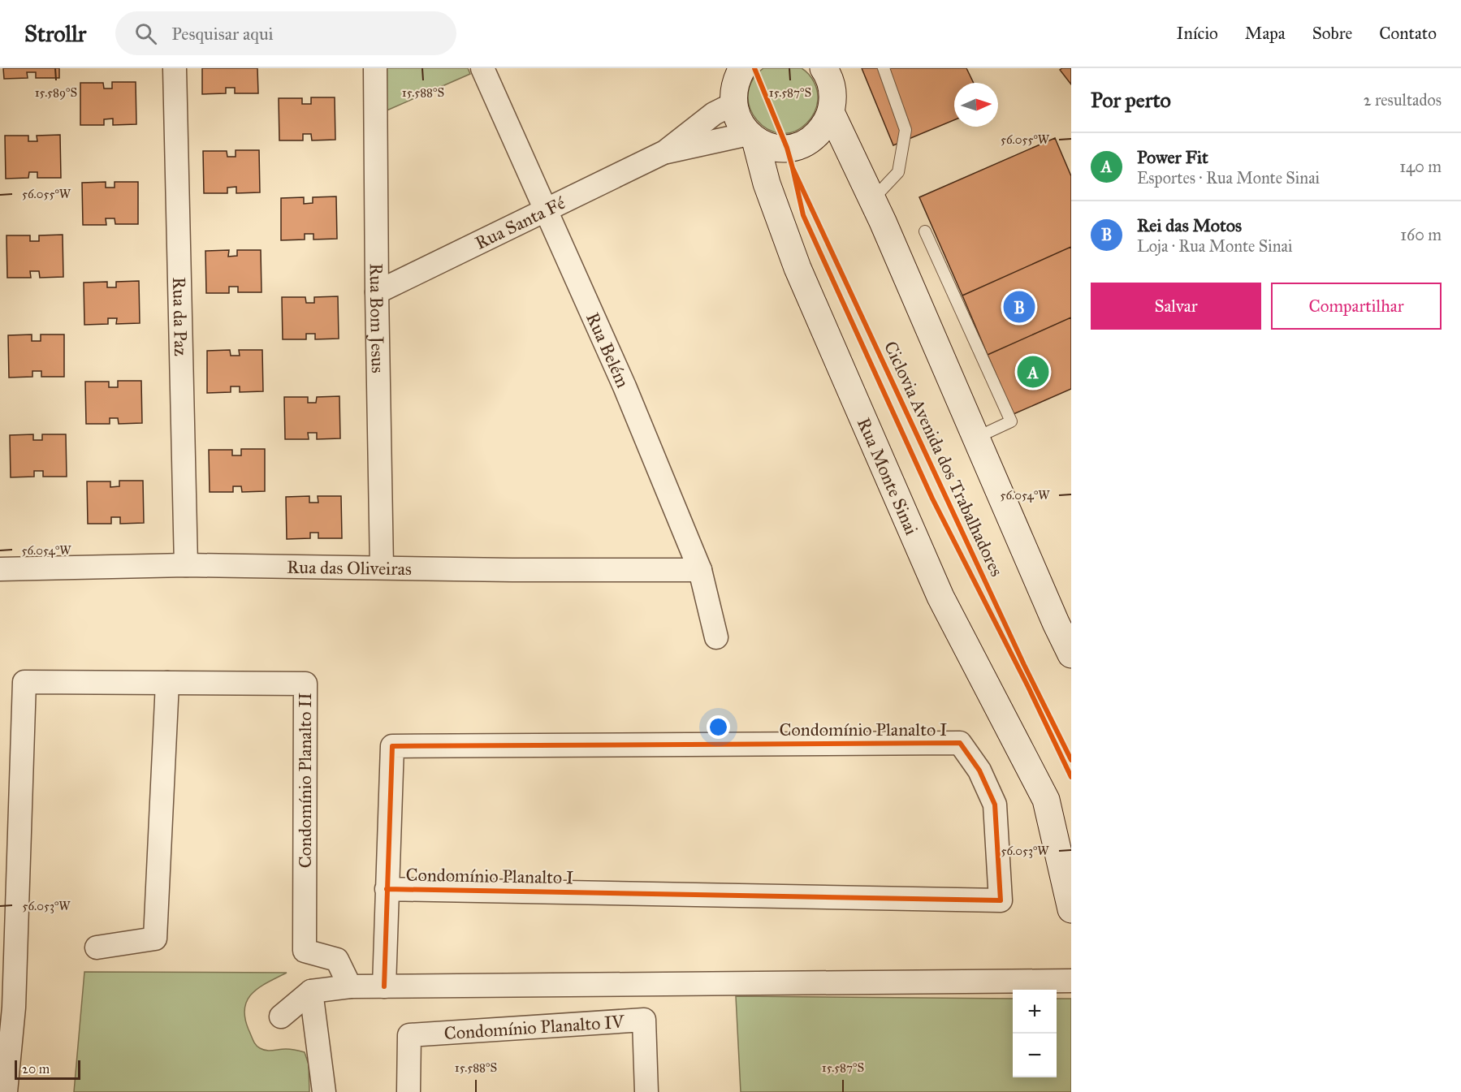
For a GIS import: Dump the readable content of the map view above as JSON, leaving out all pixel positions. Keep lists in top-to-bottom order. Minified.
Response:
{"streets":{"main road":["Rua Monte Sinai"],"street":["Rua Santa Fé","Rua da Paz","Rua Bom Jesus","Rua Belém","Rua das Oliveiras","Condomínio Planalto I","Condomínio Planalto II","Condomínio Planalto IV"],"cycle path":["Ciclovia Avenida dos Trabalhadores"]},"crossings":[["Rua Santa Fé","Rua Bom Jesus"],["Rua Santa Fé","Rua Belém"],["Rua Santa Fé","Rua Monte Sinai"],["Rua da Paz","Rua das Oliveiras"],["Rua Bom Jesus","Rua das Oliveiras"],["Rua Belém","Rua das Oliveiras"]],"scale_bar":"20 m","north":"right","page":{"header":"Strollr","search":"Pesquisar aqui","nav":["Início","Mapa","Sobre","Contato"],"heading":["Por perto","2 resultados"],"list":[{"mark":"A","name":"Power Fit","note":"Esportes · Rua Monte Sinai","value":"140 m"},{"mark":"B","name":"Rei das Motos","note":"Loja · Rua Monte Sinai","value":"160 m"}],"buttons":["Salvar","Compartilhar"],"pins":["B","A"],"map_buttons":["+","−"],"scale":"20 m"},"coordinates":["15.589°S","15.588°S","15.587°S","56.055°W","56.054°W","56.053°W"]}
